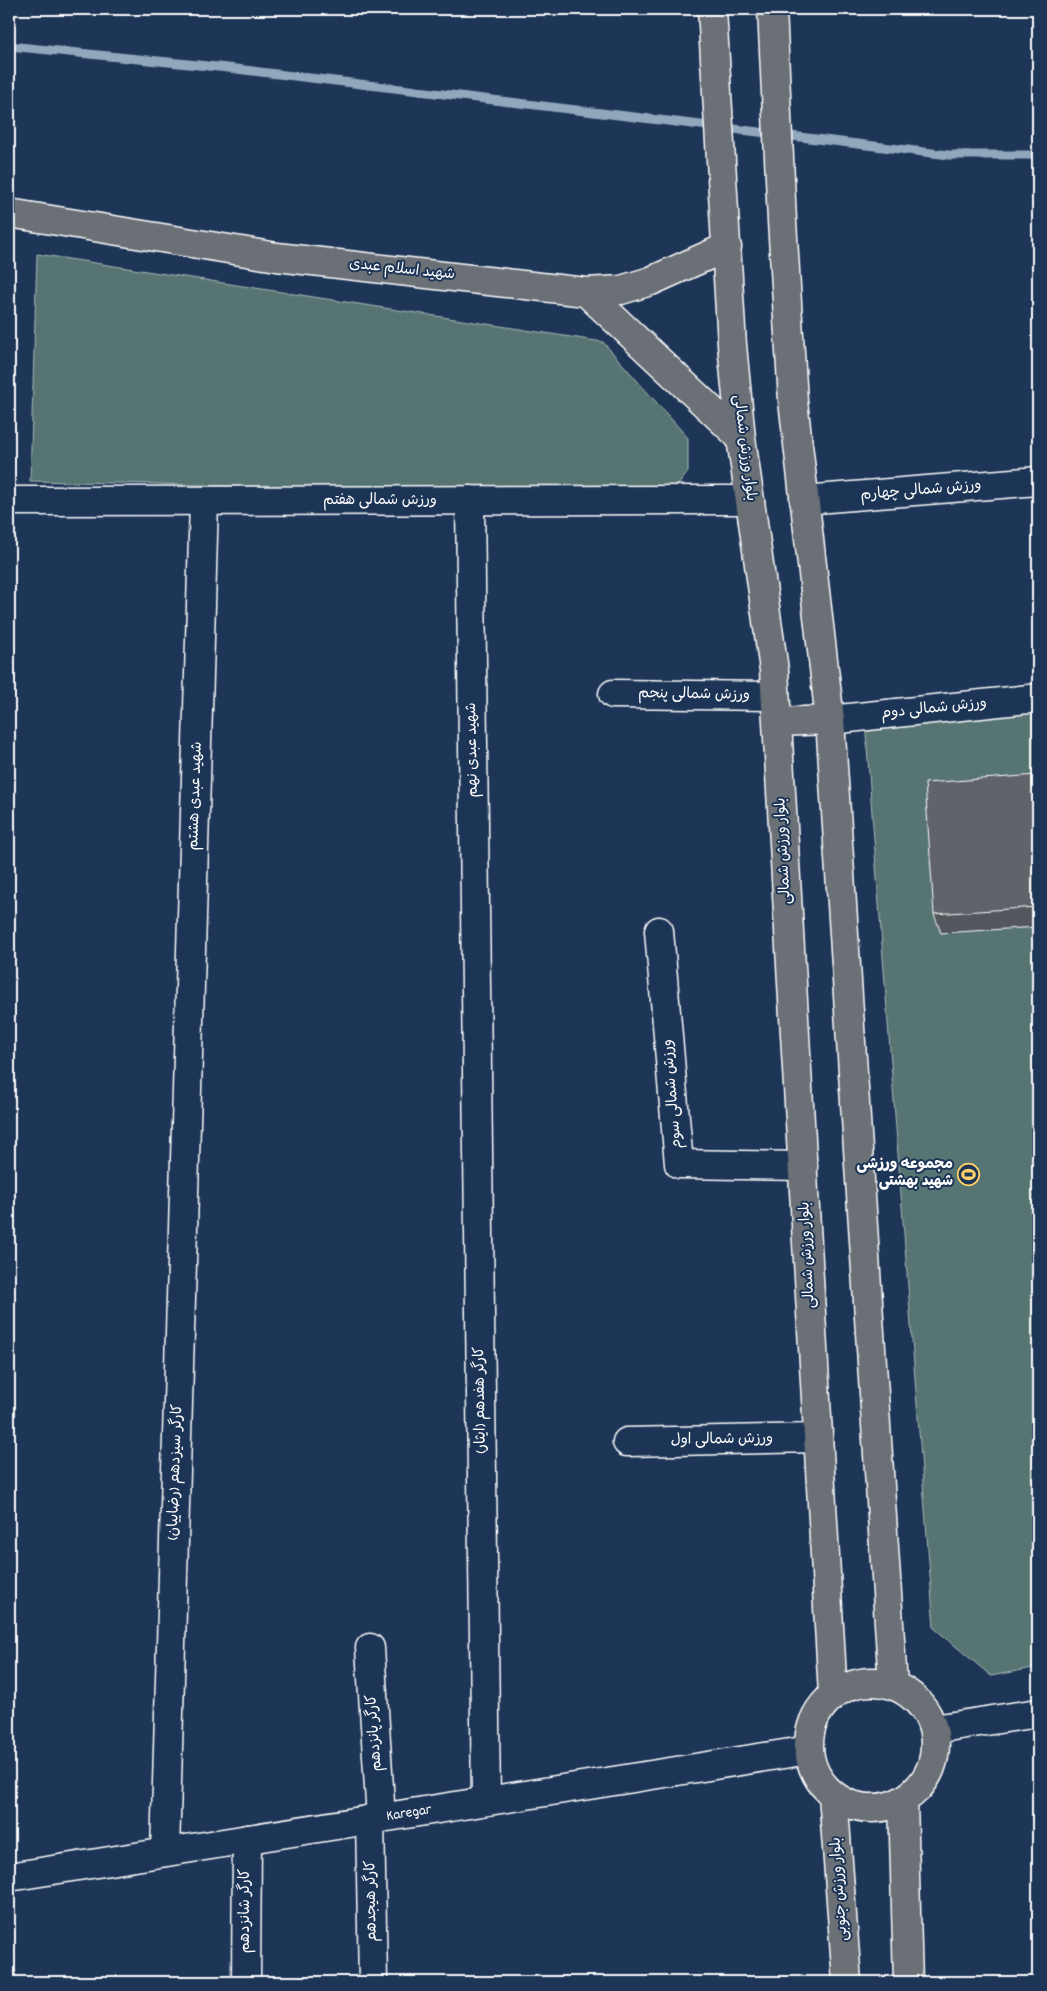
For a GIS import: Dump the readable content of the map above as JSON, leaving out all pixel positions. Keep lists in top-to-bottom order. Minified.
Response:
{"streets":{"main road":["شهید اسلام عبدی","بلوار ورزش شمالی","بلوار ورزش جنوبی"],"street":["ورزش شمالی چهارم","ورزش شمالی هفتم","ورزش شمالی پنجم","ورزش شمالی دوم","شهید عبدی نهم","شهید عبدی هشتم","ورزش شمالی سوم","کارگر هفدهم (ایثار)","ورزش شمالی اول","کارگر سیزدهم (رضاییان)","کارگر پانزدهم","Karegar","کارگر هیجدهم","کارگر شانزدهم"]},"crossings":[["شهید اسلام عبدی","بلوار ورزش شمالی"],["بلوار ورزش شمالی","ورزش شمالی هفتم"],["بلوار ورزش شمالی","ورزش شمالی پنجم"],["بلوار ورزش شمالی","ورزش شمالی سوم"],["بلوار ورزش شمالی","ورزش شمالی اول"],["بلوار ورزش شمالی","Karegar"],["بلوار ورزش شمالی","بلوار ورزش جنوبی"],["ورزش شمالی هفتم","شهید عبدی نهم"],["ورزش شمالی هفتم","شهید عبدی هشتم"],["شهید عبدی نهم","کارگر هفدهم (ایثار)"],["شهید عبدی هشتم","کارگر سیزدهم (رضاییان)"],["کارگر هفدهم (ایثار)","Karegar"],["کارگر سیزدهم (رضاییان)","Karegar"],["کارگر پانزدهم","Karegar"],["کارگر پانزدهم","کارگر هیجدهم"],["Karegar","بلوار ورزش جنوبی"],["Karegar","کارگر هیجدهم"],["Karegar","کارگر شانزدهم"]],"places":{"sports":["مجموعه ورزشی شهید بهشتی"]}}
